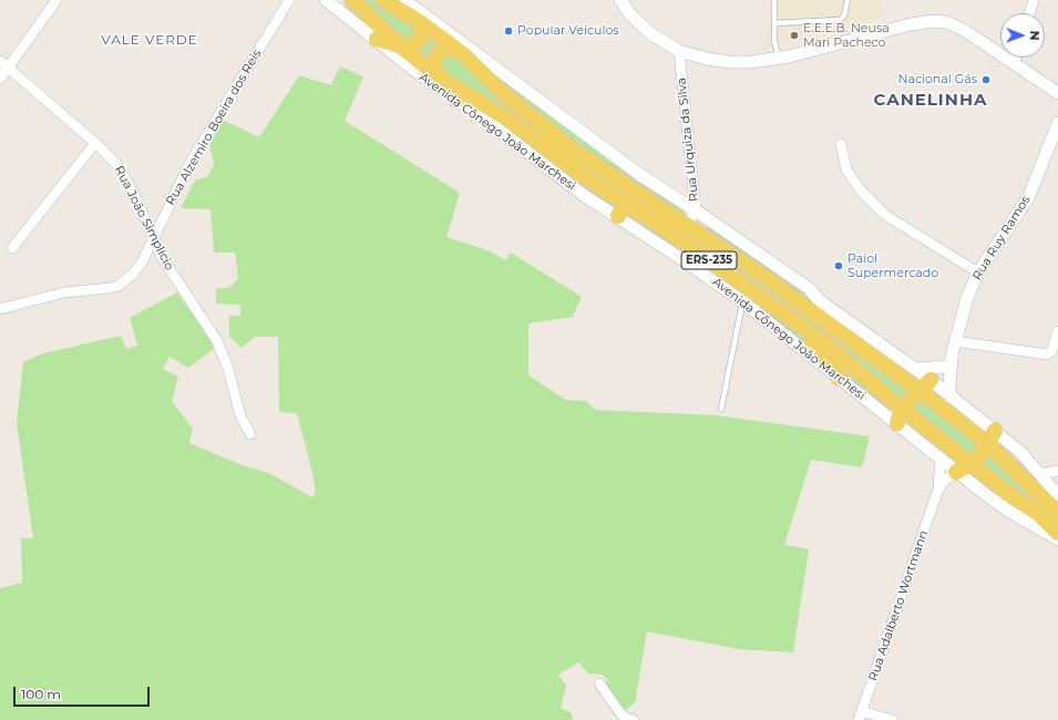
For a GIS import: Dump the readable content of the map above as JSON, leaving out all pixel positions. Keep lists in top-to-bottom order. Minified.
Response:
{"streets":{"main road":["Avenida Cônego João Marchesi","ERS-235"],"street":["Rua Alzemiro Boeira dos Reis","Rua Urquiza da Silva","Rua João Simplício","Rua Ruy Ramos","Rua Adalberto Wortmann"]},"crossings":[["Rua Alzemiro Boeira dos Reis","Rua João Simplício"],["Avenida Cônego João Marchesi","Rua Adalberto Wortmann"],["Rua Urquiza da Silva","ERS-235"],["Rua Ruy Ramos","ERS-235"]],"districts":["VALE VERDE","CANELINHA"],"places":["Popular Veículos","E.E.E.B. Neusa Mari Pacheco","Nacional Gás","Paiol Supermercado"],"scale_bar":"100 m","north":"right"}
